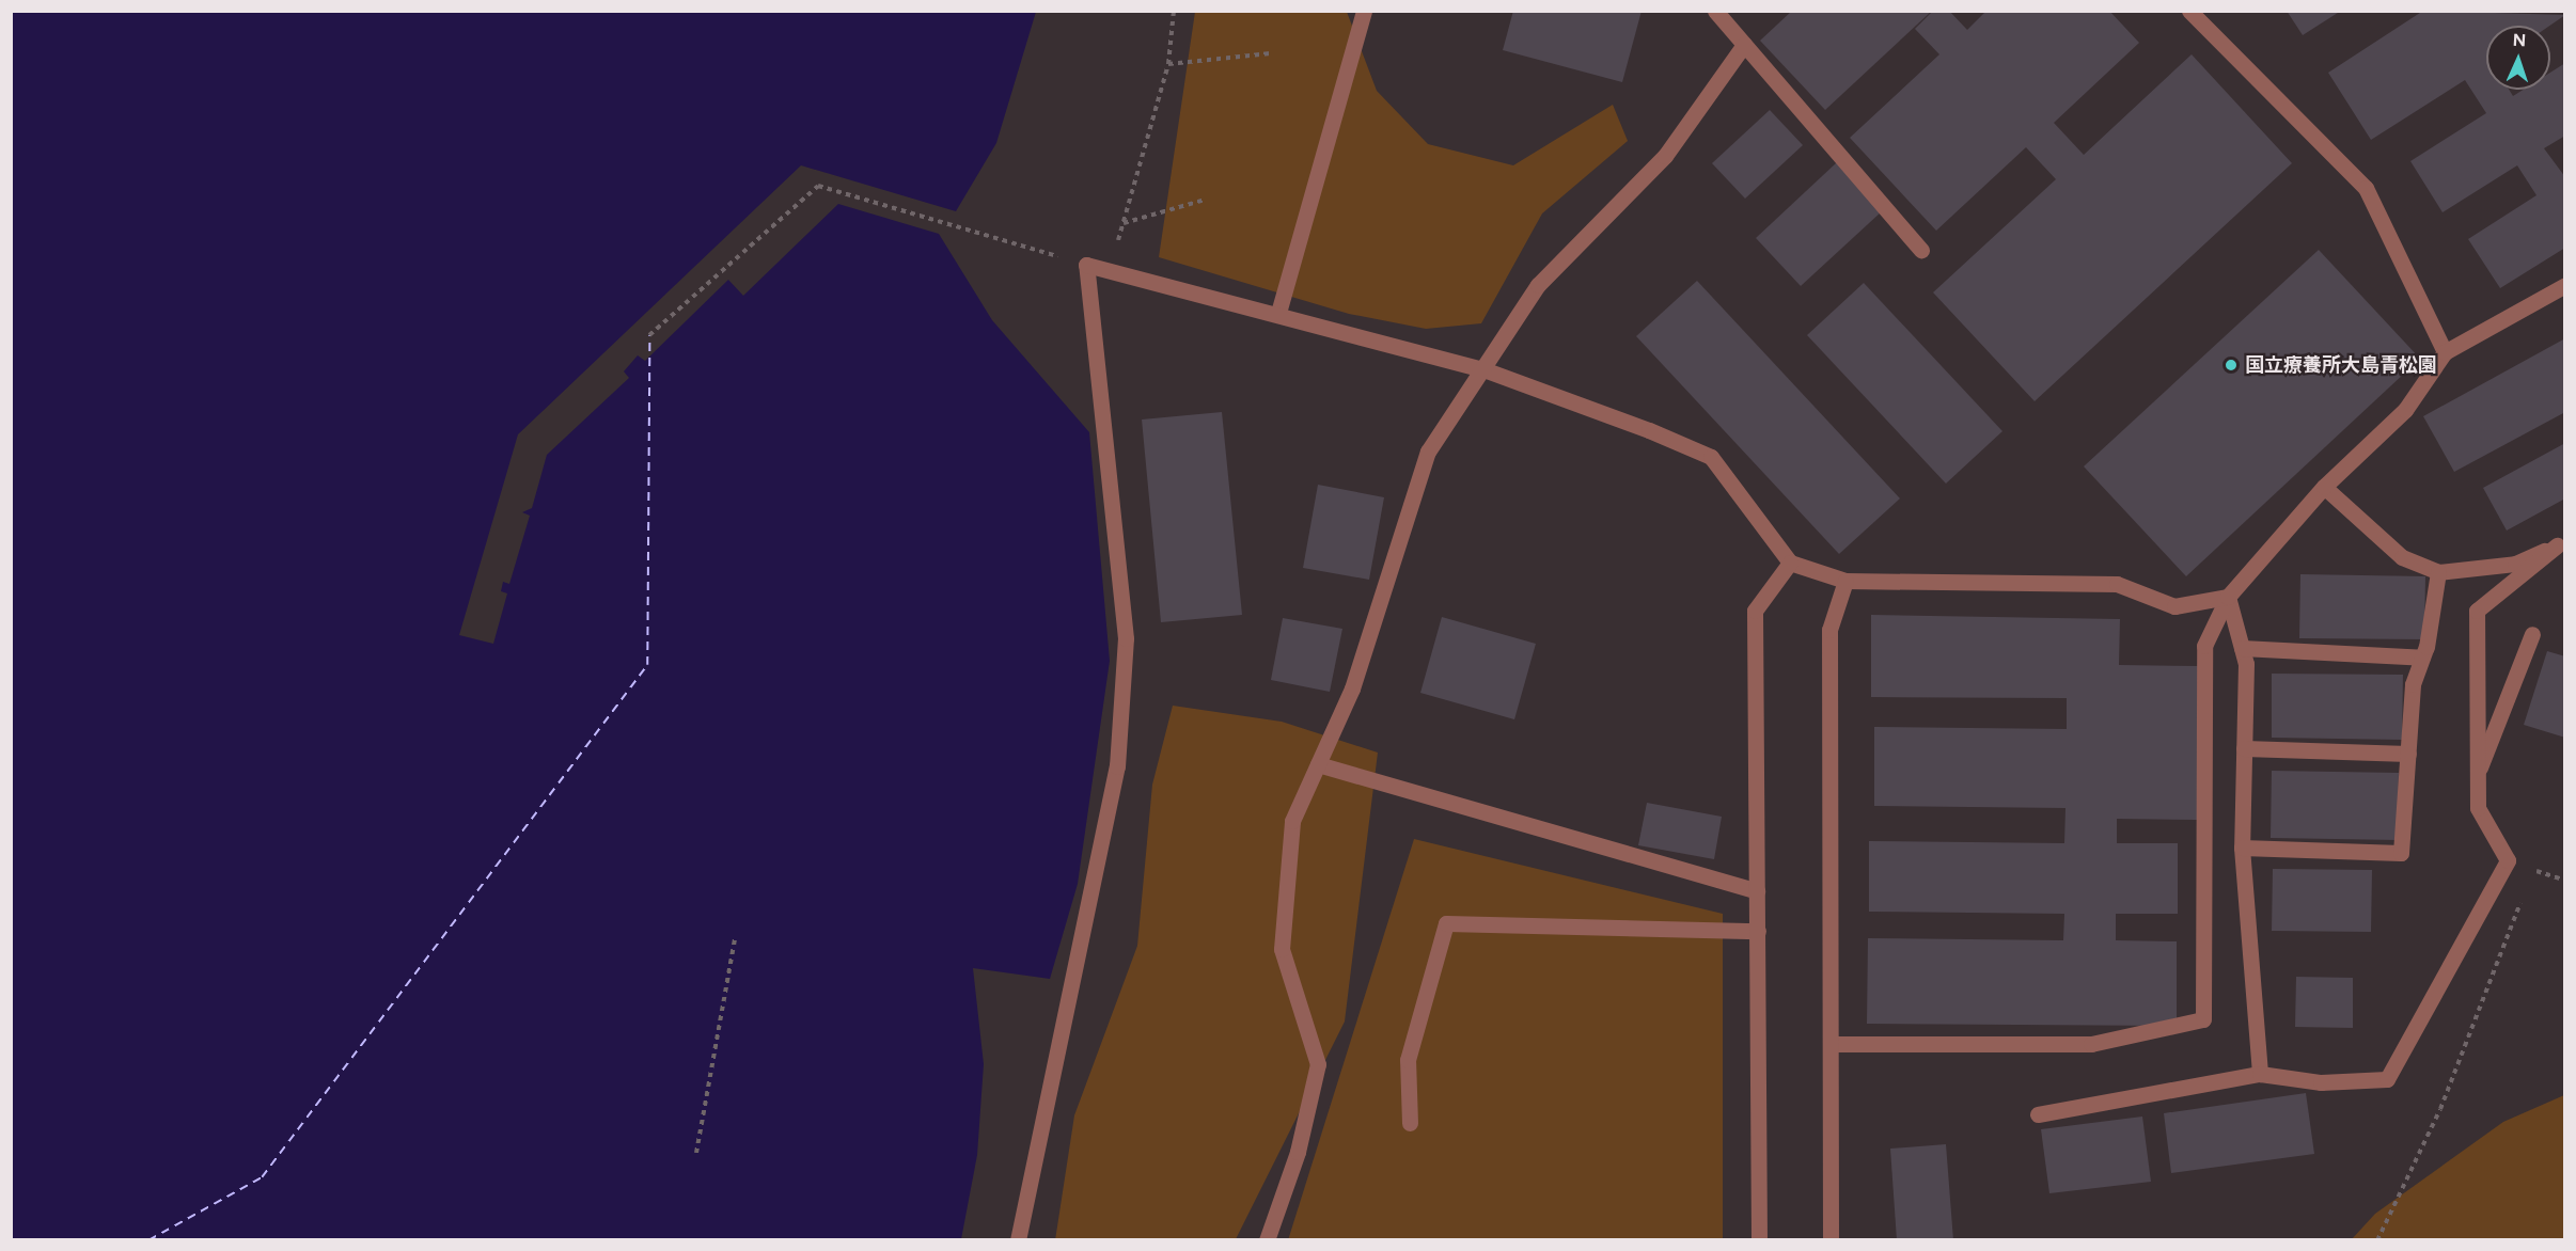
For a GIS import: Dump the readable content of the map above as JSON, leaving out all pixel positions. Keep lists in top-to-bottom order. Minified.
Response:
{"places":["国立療養所大島青松園"],"north":"top"}
